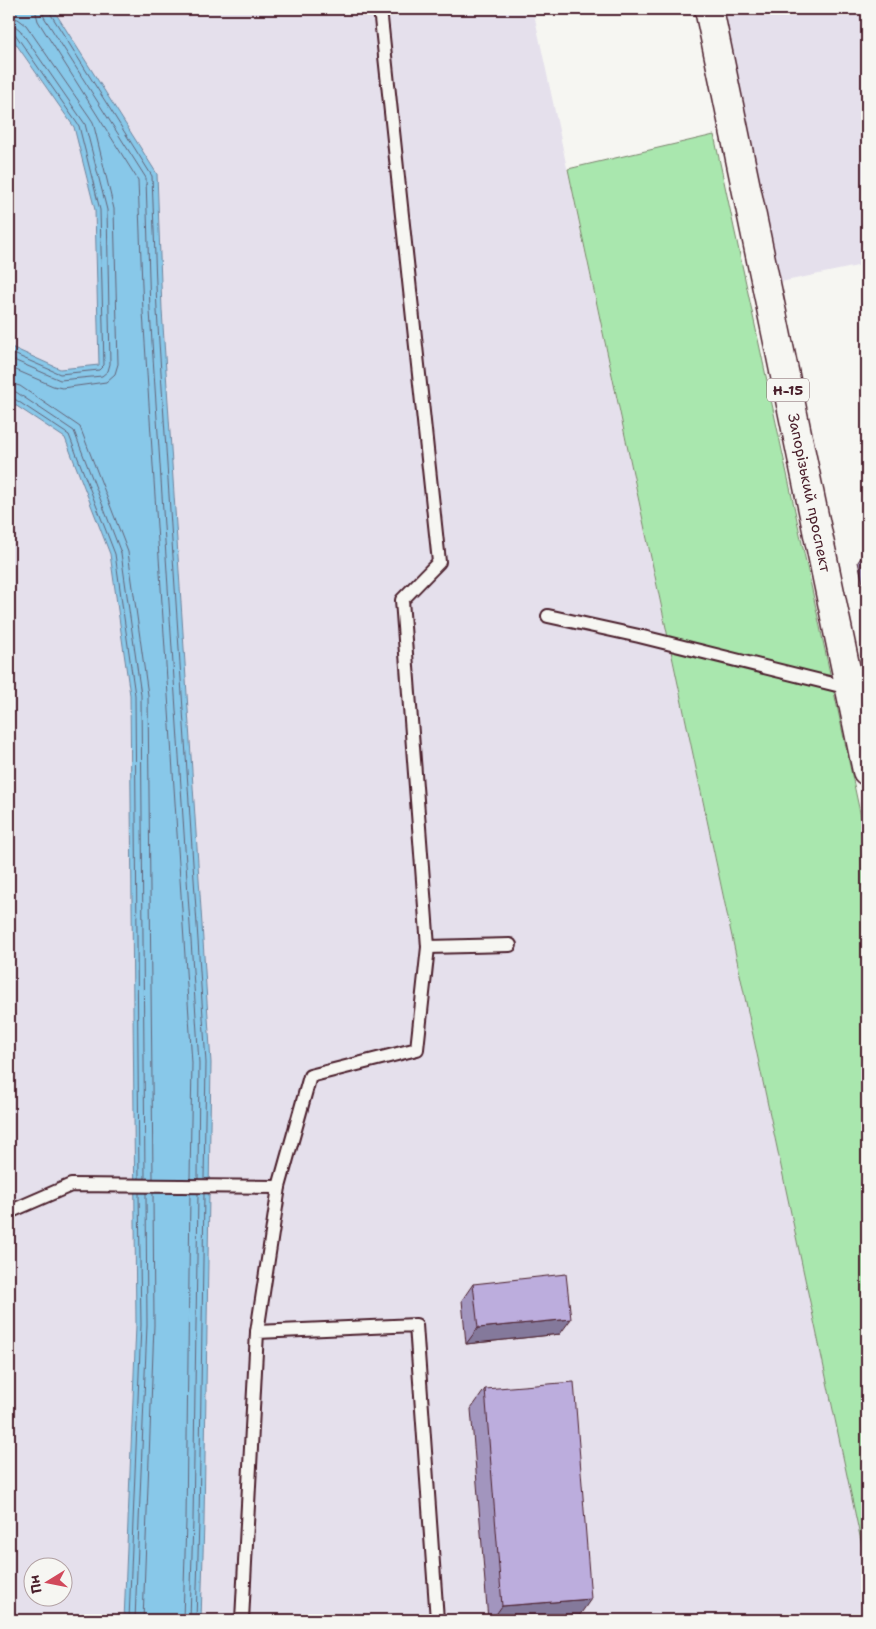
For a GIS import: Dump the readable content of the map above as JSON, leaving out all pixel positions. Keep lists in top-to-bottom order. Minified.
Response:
{"streets":{"main road":["Н-15","Запорізький проспект"]},"north":"left"}
